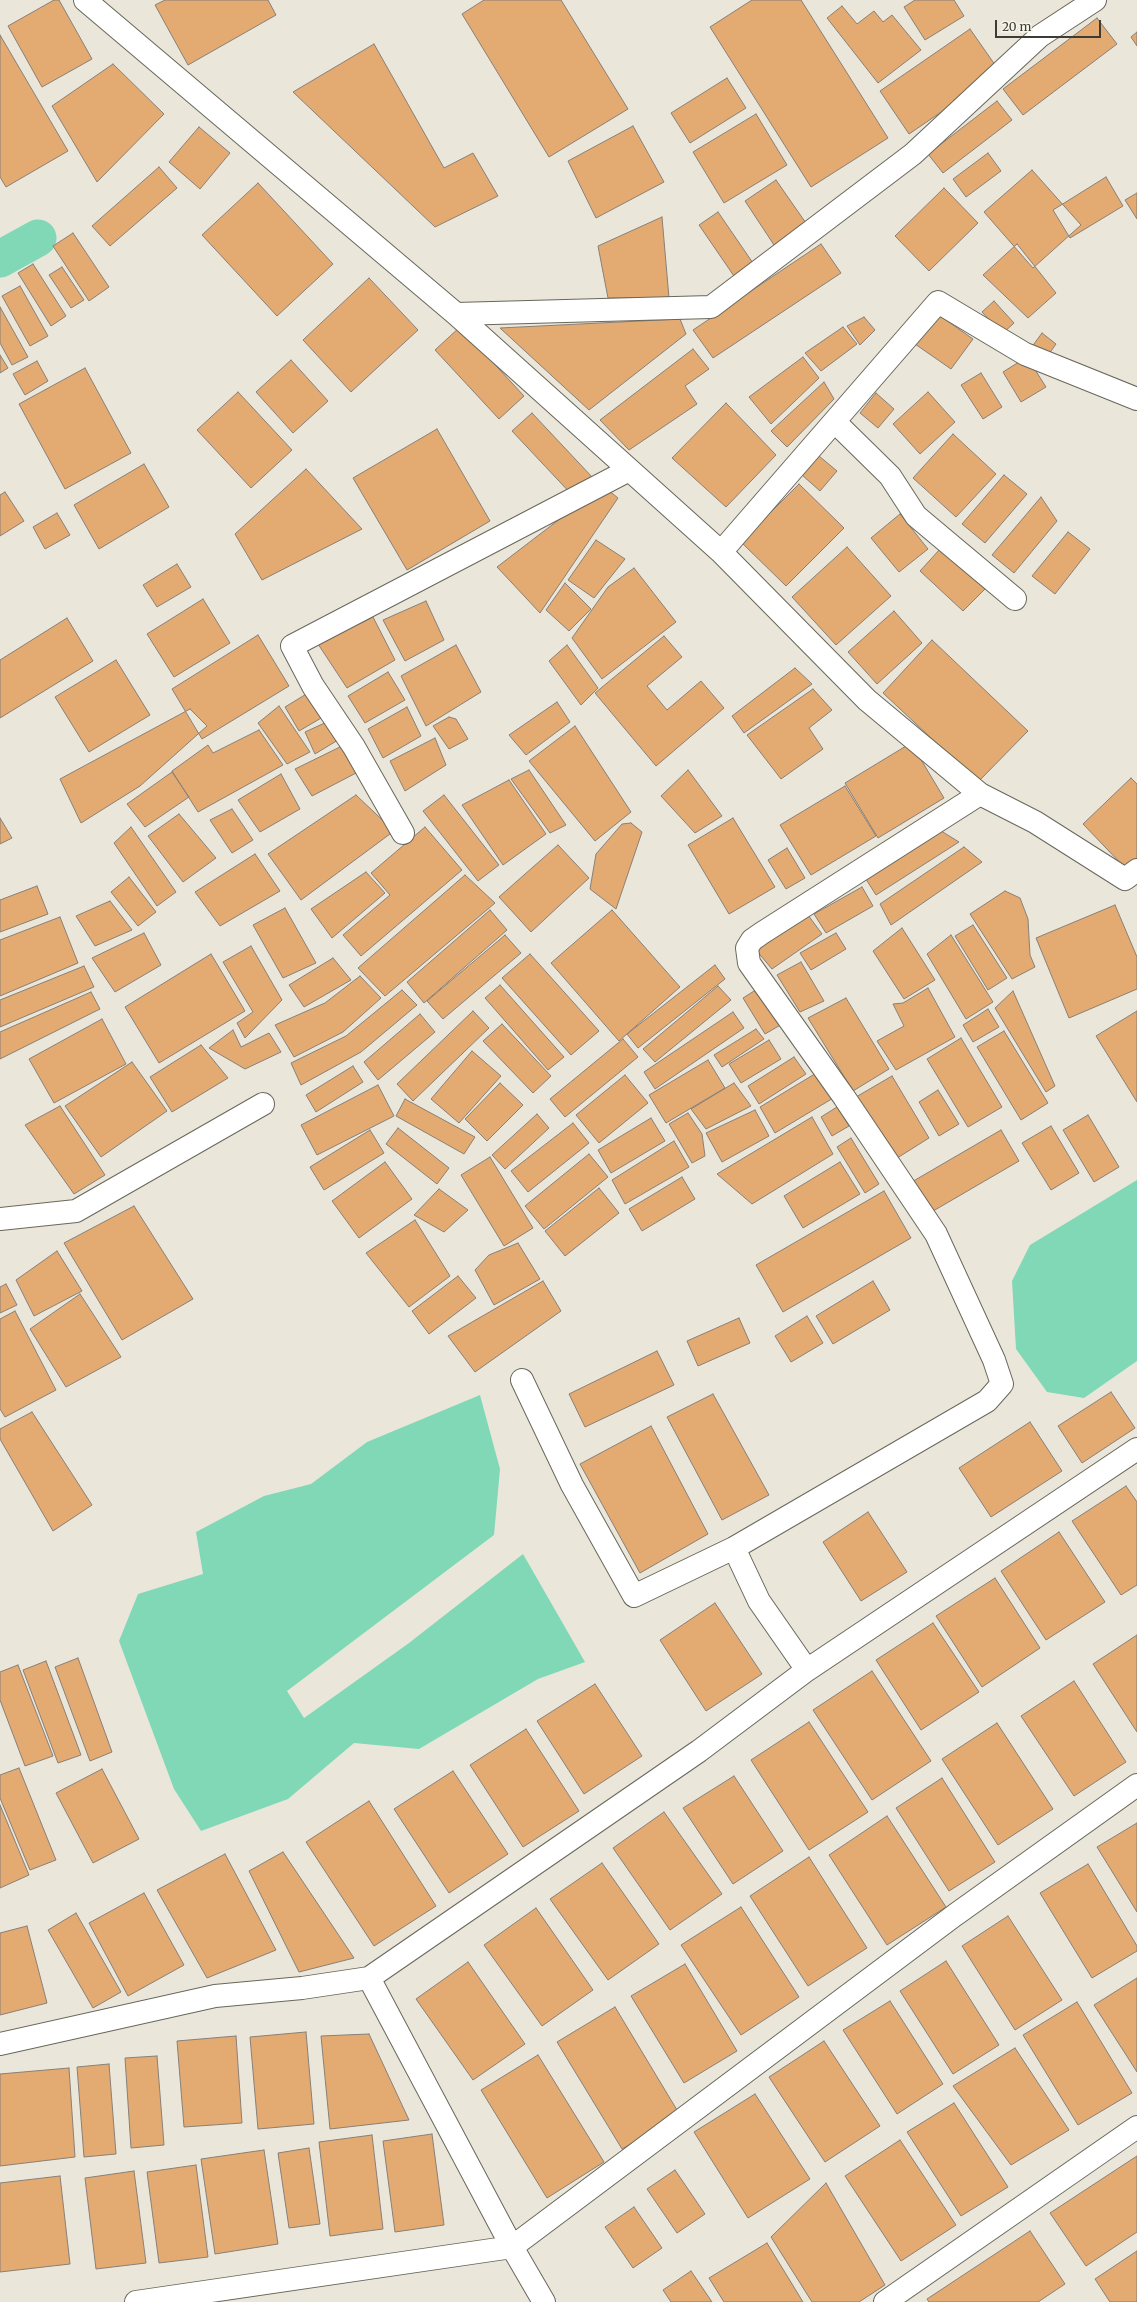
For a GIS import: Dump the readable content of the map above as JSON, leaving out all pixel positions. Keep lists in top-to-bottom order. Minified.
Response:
{"scale_bar":"20 m"}
